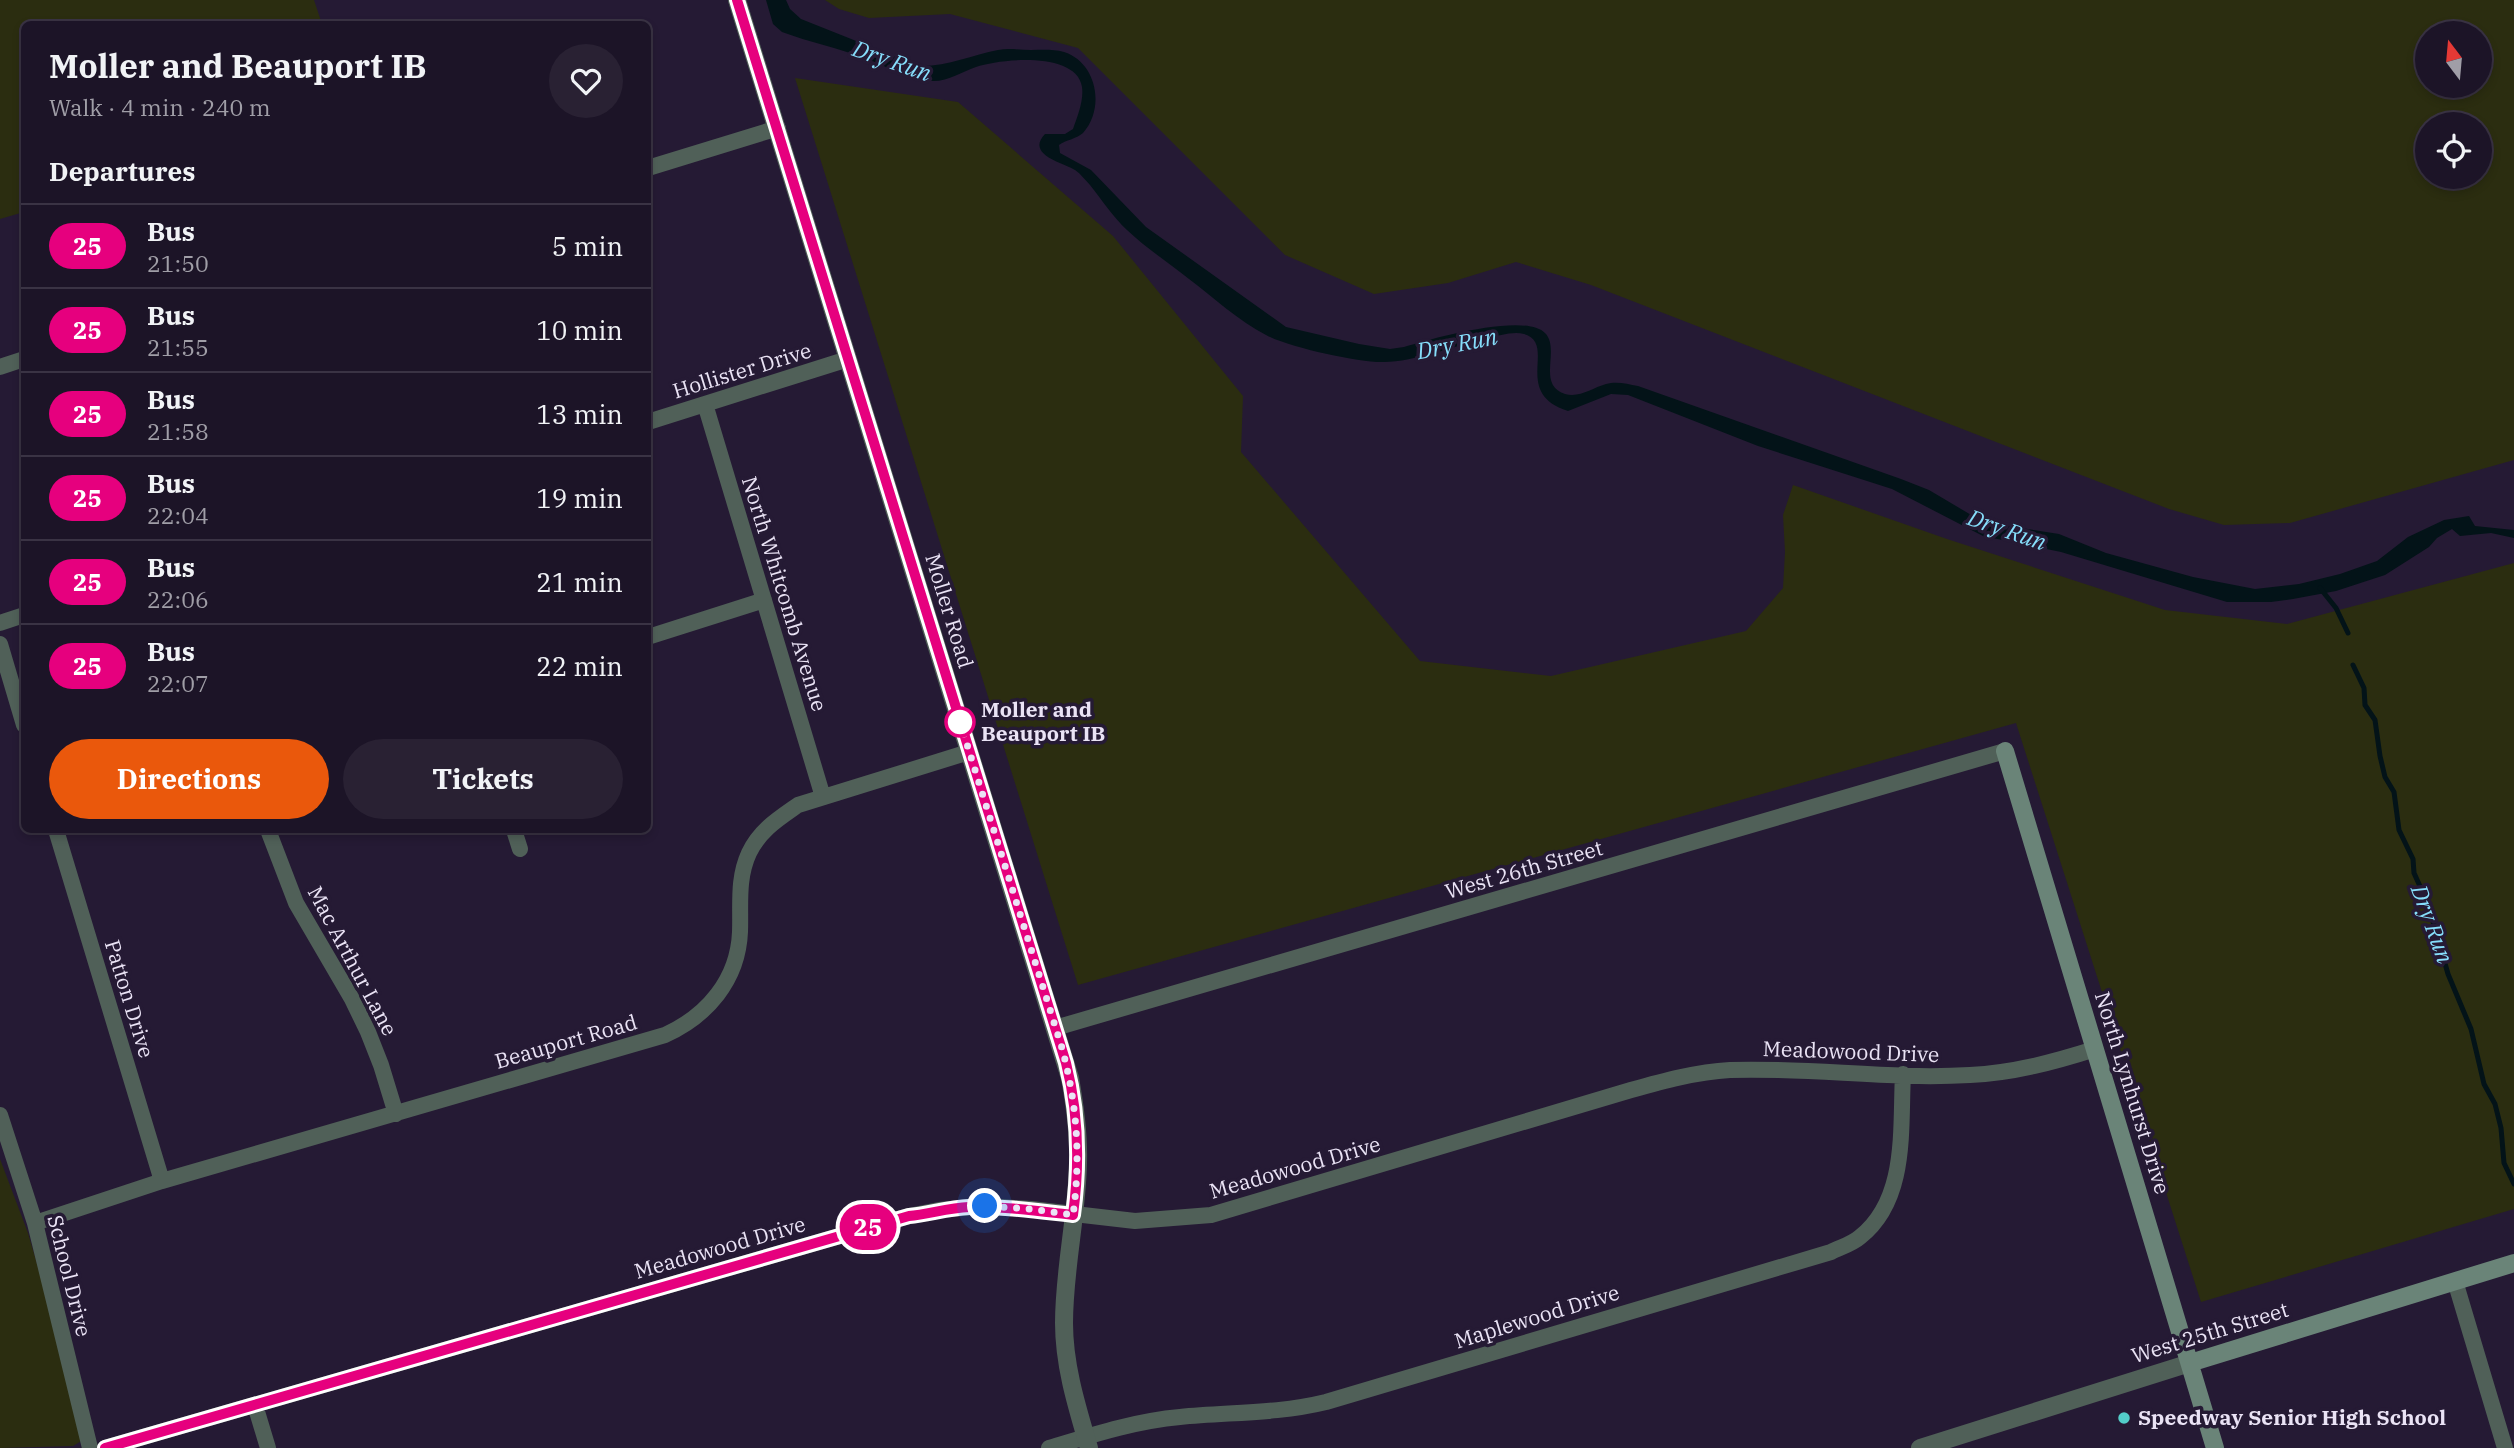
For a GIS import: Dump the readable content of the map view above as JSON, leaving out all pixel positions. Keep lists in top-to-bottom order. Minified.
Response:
{"streets":{"main road":["North Lynhurst Drive","West 25th Street"],"street":["Hollister Drive","North Whitcomb Avenue","Moller Road","West 26th Street","Mac Arthur Lane","Patton Drive","Beauport Road","Meadowood Drive","School Drive","Maplewood Drive"]},"crossings":[["Hollister Drive","North Whitcomb Avenue"],["Hollister Drive","Moller Road"],["North Whitcomb Avenue","Beauport Road"],["Moller Road","West 26th Street"],["Moller Road","Beauport Road"],["Moller Road","Meadowood Drive"],["Moller Road","Maplewood Drive"],["West 26th Street","North Lynhurst Drive"],["Mac Arthur Lane","Beauport Road"],["Patton Drive","Beauport Road"],["Beauport Road","School Drive"],["Meadowood Drive","North Lynhurst Drive"],["Meadowood Drive","Maplewood Drive"],["North Lynhurst Drive","West 25th Street"]],"water":["Dry Run"],"places":["Moller and Beauport IB","Speedway Senior High School"],"lines":["bus line 25"],"north":"top","page":{"on_map":"25","heading":[["Moller and Beauport IB","Walk · 4 min · 240 m"],"Departures"],"list":[{"mark":"25","name":"Bus","note":"21:50","value":"5 min"},{"mark":"25","name":"Bus","note":"21:55","value":"10 min"},{"mark":"25","name":"Bus","note":"21:58","value":"13 min"},{"mark":"25","name":"Bus","note":"22:04","value":"19 min"},{"mark":"25","name":"Bus","note":"22:06","value":"21 min"},{"mark":"25","name":"Bus","note":"22:07","value":"22 min"}],"buttons":["Directions","Tickets"]}}
